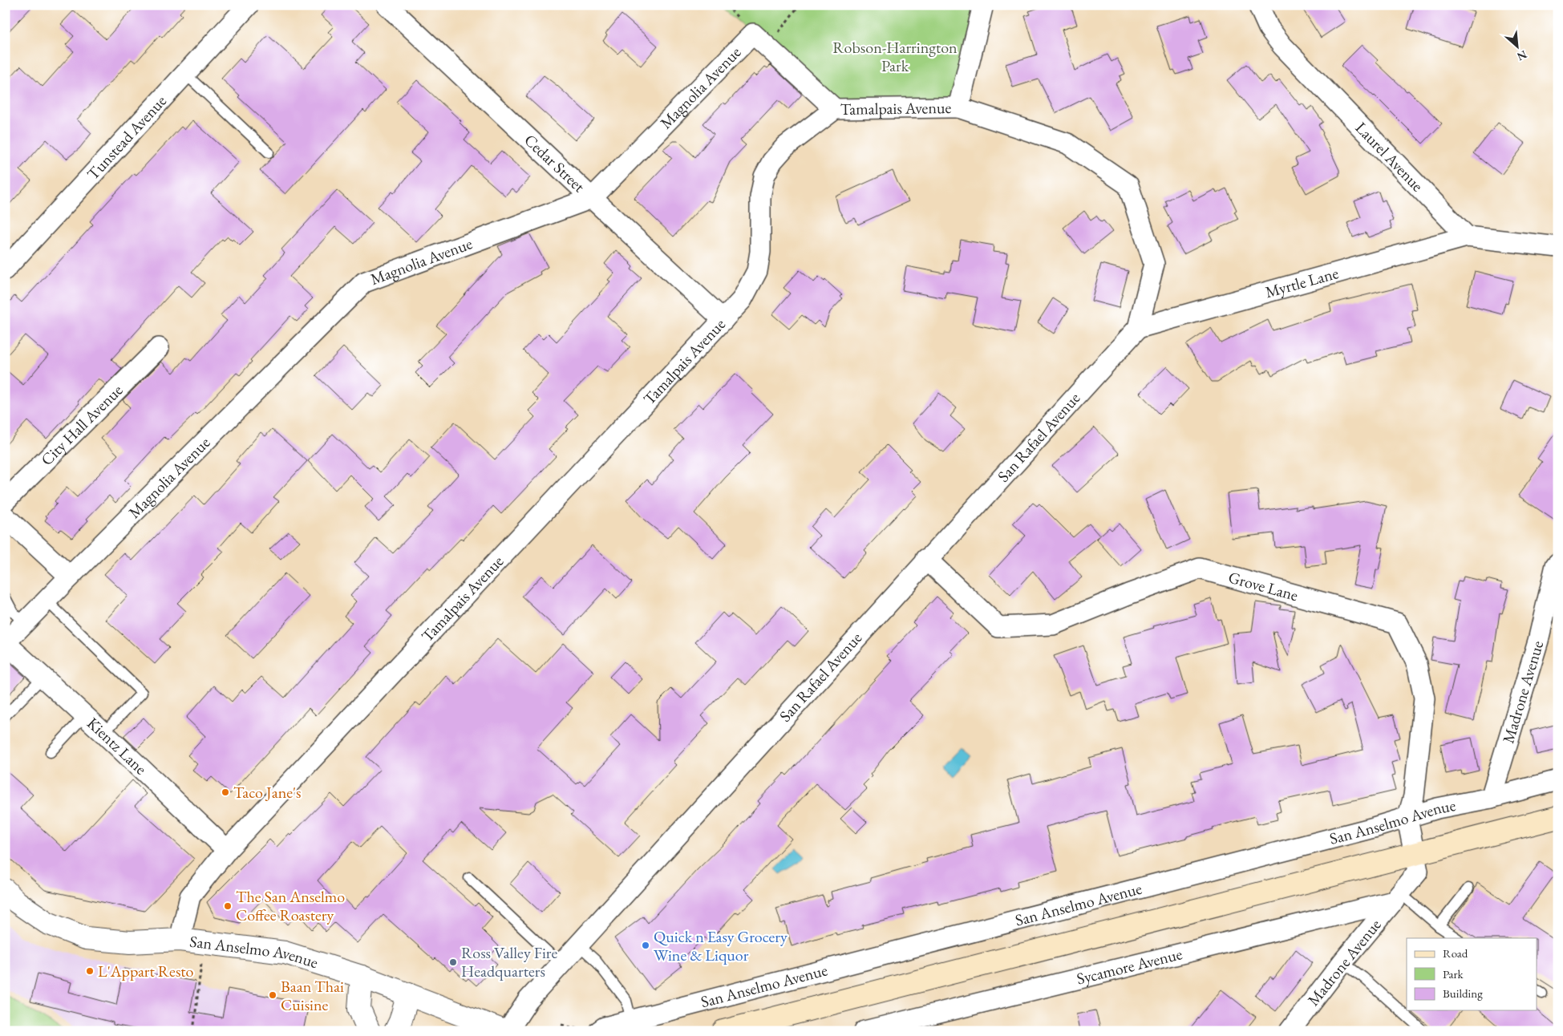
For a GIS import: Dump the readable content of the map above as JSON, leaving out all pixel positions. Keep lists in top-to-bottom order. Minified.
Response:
{"streets":{"street":["Magnolia Avenue","Tamalpais Avenue","Tunstead Avenue","Laurel Avenue","Cedar Street","Myrtle Lane","City Hall Avenue","San Rafael Avenue","Grove Lane","Madrone Avenue","Kientz Lane","San Anselmo Avenue","Sycamore Avenue"]},"crossings":[["Magnolia Avenue","Tamalpais Avenue"],["Magnolia Avenue","Cedar Street"],["Magnolia Avenue","Kientz Lane"],["Tamalpais Avenue","Cedar Street"],["Tamalpais Avenue","Myrtle Lane"],["Tamalpais Avenue","San Rafael Avenue"],["Tamalpais Avenue","Kientz Lane"],["Tamalpais Avenue","San Anselmo Avenue"],["Laurel Avenue","Myrtle Lane"],["Myrtle Lane","San Rafael Avenue"],["San Rafael Avenue","Grove Lane"],["Grove Lane","Madrone Avenue"],["Grove Lane","San Anselmo Avenue"],["Madrone Avenue","San Anselmo Avenue"],["Madrone Avenue","Sycamore Avenue"]],"parks":["Robson-Harrington Park"],"places":["Taco Jane's","The San Anselmo Coffee Roastery","Quick n Easy Grocery Wine & Liquor","Ross Valley Fire Headquarters","L'Appart Resto","Baan Thai Cuisine"],"legend":["Road","Park","Building"],"north":"bottom right"}
